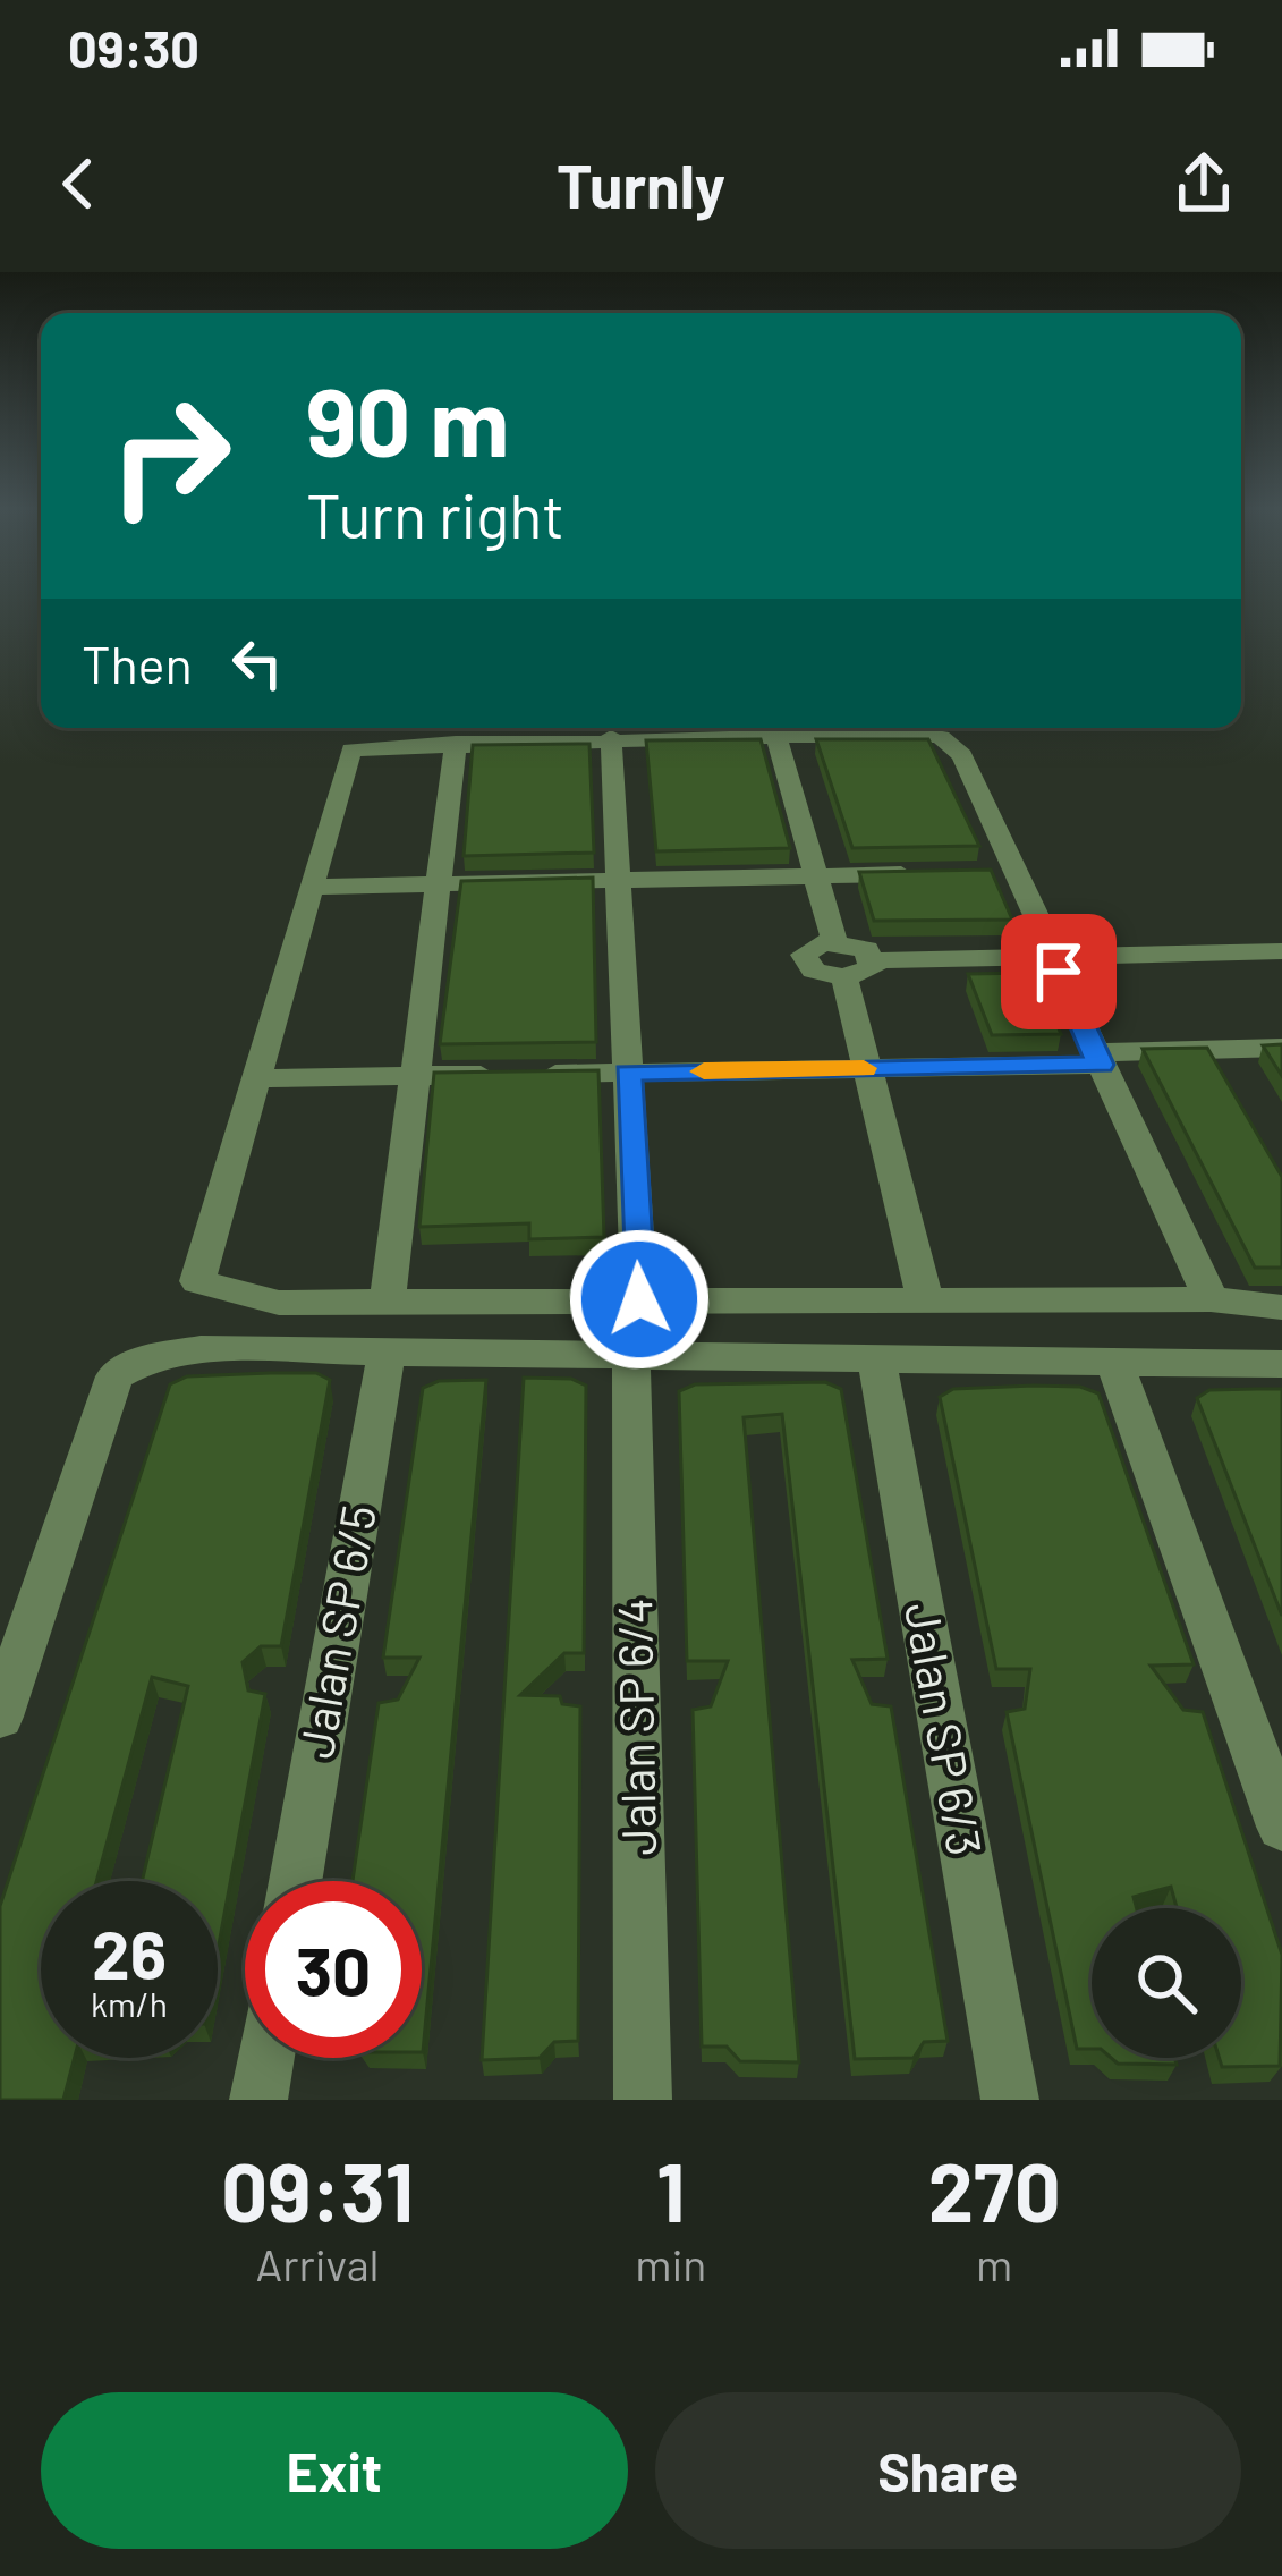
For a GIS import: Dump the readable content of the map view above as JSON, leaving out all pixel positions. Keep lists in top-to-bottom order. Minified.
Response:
{"streets":{"street":["Jalan SP 6/5","Jalan SP 6/4","Jalan SP 6/3"]},"page":{"status":"09:30","header":"Turnly","turn":["90 m","Turn right"],"then":"Then","speed":"26 km/h","limit":"30","eta":["09:31","Arrival","1","min","270","m"],"buttons":["Exit","Share"]}}
